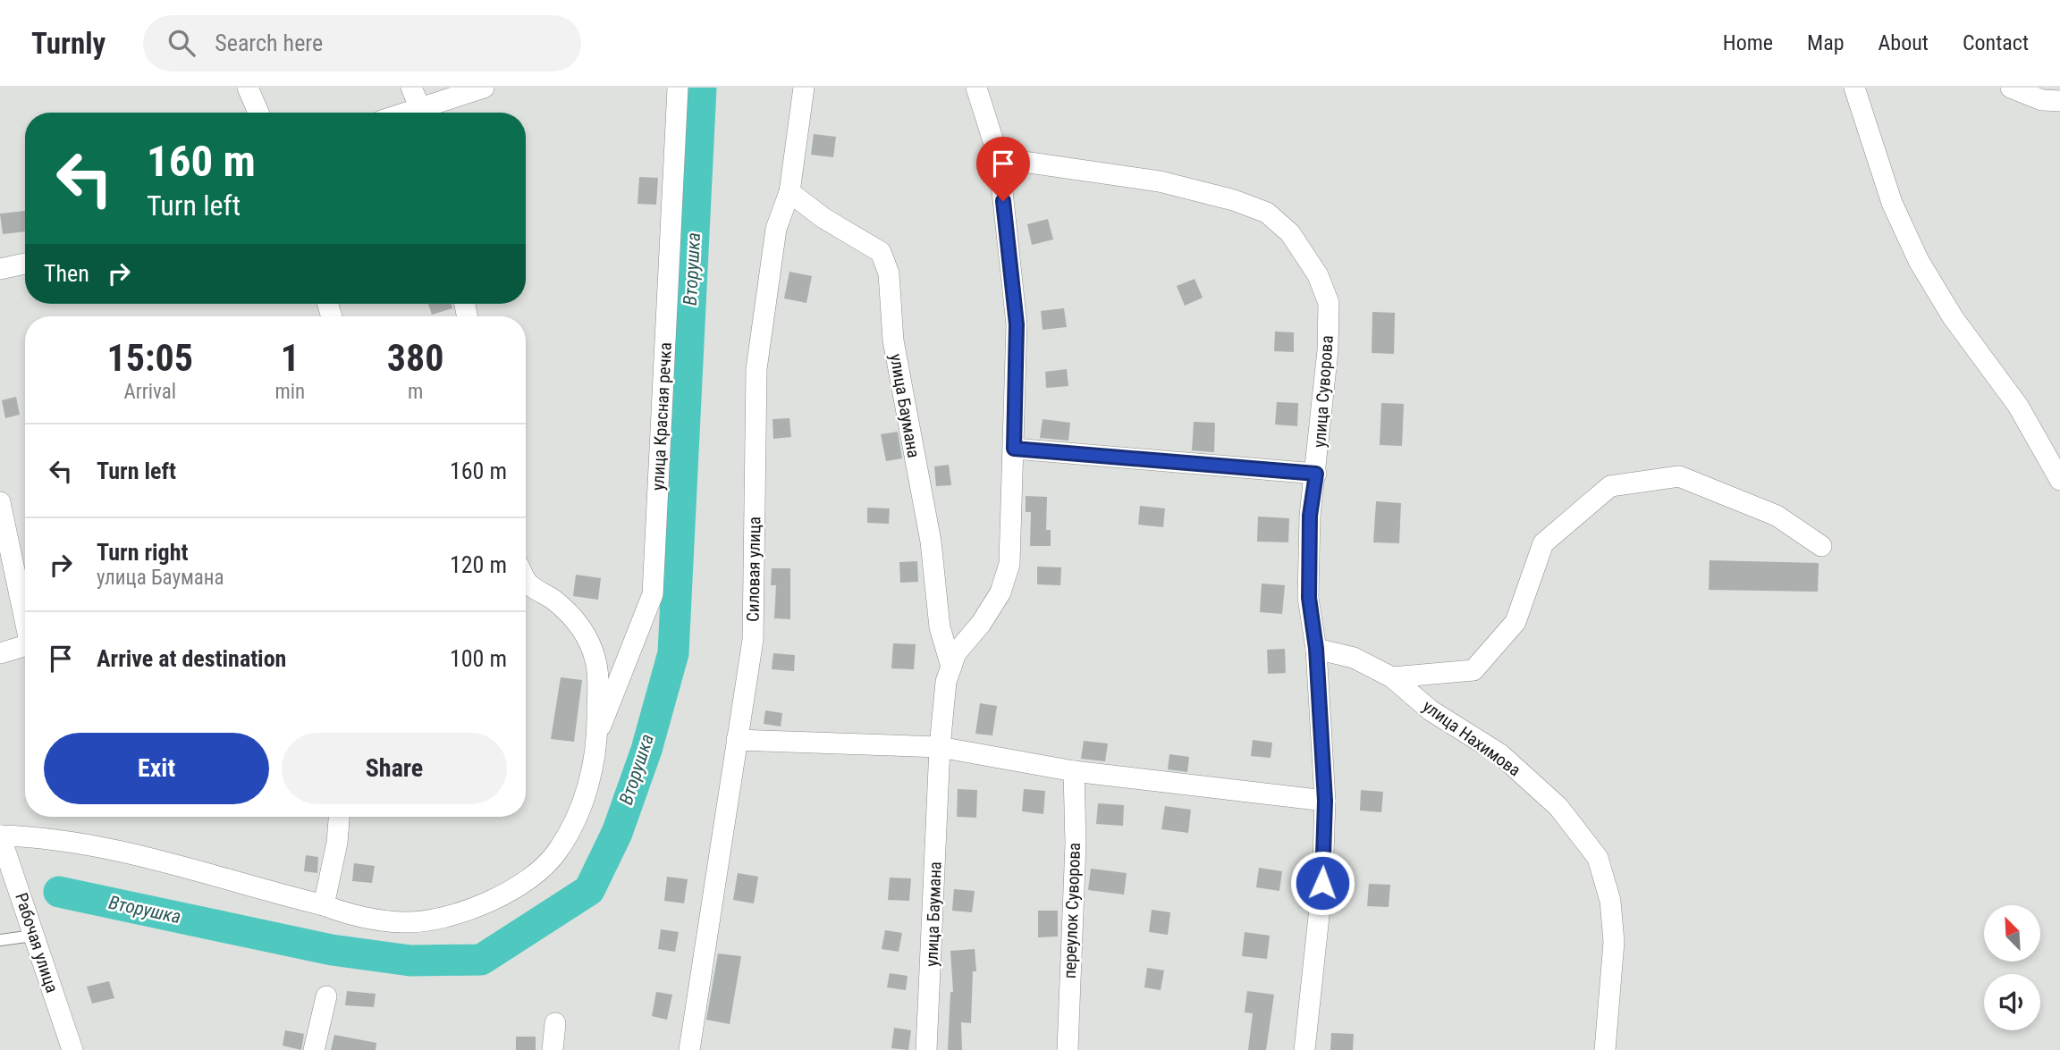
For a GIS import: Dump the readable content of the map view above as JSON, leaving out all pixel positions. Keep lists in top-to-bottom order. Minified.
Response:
{"streets":{"street":["улица Суворова","улица Баумана","улица Красная речка","Силовая улица","улица Нахимова","переулок Суворова","Рабочая улица"]},"crossings":[["улица Суворова","улица Баумана"],["улица Суворова","улица Нахимова"],["улица Баумана","Силовая улица"]],"water":["Вторушка"],"north":"top left","page":{"header":"Turnly","search":"Search here","nav":["Home","Map","About","Contact"],"turn":["160 m","Turn left"],"then":"Then","eta":["15:05","Arrival","1","min","380","m"],"list":[{"name":"Turn left","value":"160 m"},{"name":"Turn right","note":"улица Баумана","value":"120 m"},{"name":"Arrive at destination","value":"100 m"}],"buttons":["Exit","Share"]}}
